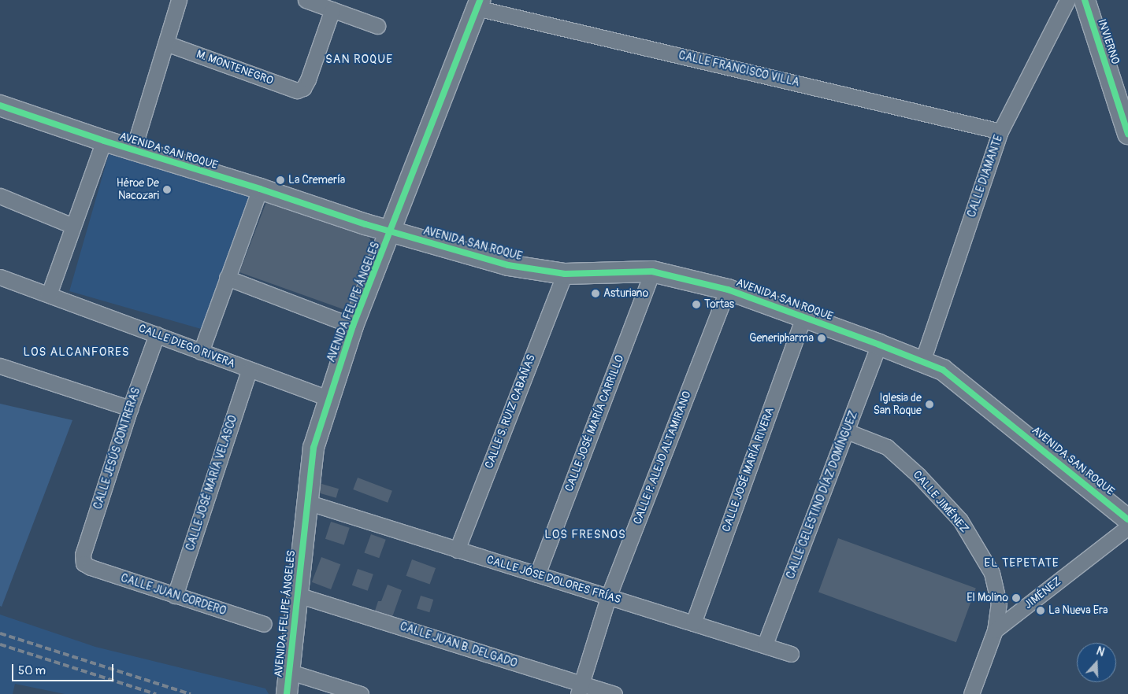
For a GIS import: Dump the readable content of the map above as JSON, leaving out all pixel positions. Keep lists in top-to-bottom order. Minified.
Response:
{"streets":{"street":["INVIERNO","M. MONTENEGRO","CALLE FRANCISCO VILLA","AVENIDA SAN ROQUE","CALLE DIAMANTE","AVENIDA FELIPE ÁNGELES","CALLE DIEGO RIVERA","CALLE S. RUIZ CABAÑAS","CALLE JOSÉ MARÍA CARRILLO","CALLE JESÚS CONTRERAS","CALLE P. ALEJO ALTAMIRANO","CALLE JOSÉ MARÍA RIVERA","CALLE JOSÉ MARÍA VELASCO","CALLE CELESTINO DÍAZ DOMÍNGUEZ","CALLE JIMÉNEZ","CALLE JÓSE DOLORES FRÍAS","JIMÉNEZ","CALLE JUAN CORDERO","CALLE JUAN B. DELGADO"]},"crossings":[["CALLE FRANCISCO VILLA","CALLE DIAMANTE"],["CALLE FRANCISCO VILLA","AVENIDA FELIPE ÁNGELES"],["AVENIDA SAN ROQUE","CALLE DIAMANTE"],["AVENIDA SAN ROQUE","AVENIDA FELIPE ÁNGELES"],["AVENIDA SAN ROQUE","CALLE S. RUIZ CABAÑAS"],["AVENIDA SAN ROQUE","CALLE JOSÉ MARÍA CARRILLO"],["AVENIDA SAN ROQUE","CALLE P. ALEJO ALTAMIRANO"],["AVENIDA SAN ROQUE","CALLE JOSÉ MARÍA RIVERA"],["AVENIDA SAN ROQUE","CALLE CELESTINO DÍAZ DOMÍNGUEZ"],["AVENIDA FELIPE ÁNGELES","CALLE DIEGO RIVERA"],["CALLE DIEGO RIVERA","CALLE JESÚS CONTRERAS"],["CALLE DIEGO RIVERA","CALLE JOSÉ MARÍA VELASCO"],["CALLE S. RUIZ CABAÑAS","CALLE JÓSE DOLORES FRÍAS"],["CALLE JOSÉ MARÍA CARRILLO","CALLE JÓSE DOLORES FRÍAS"],["CALLE JESÚS CONTRERAS","CALLE JUAN CORDERO"],["CALLE P. ALEJO ALTAMIRANO","CALLE JÓSE DOLORES FRÍAS"],["CALLE P. ALEJO ALTAMIRANO","CALLE JUAN B. DELGADO"],["CALLE JOSÉ MARÍA RIVERA","CALLE JÓSE DOLORES FRÍAS"],["CALLE JOSÉ MARÍA VELASCO","CALLE JUAN CORDERO"],["CALLE CELESTINO DÍAZ DOMÍNGUEZ","CALLE JIMÉNEZ"],["CALLE CELESTINO DÍAZ DOMÍNGUEZ","CALLE JÓSE DOLORES FRÍAS"],["CALLE JIMÉNEZ","JIMÉNEZ"]],"districts":["SAN ROQUE","LOS ALCANFORES","LOS FRESNOS","EL TEPETATE"],"places":["La Cremería","Héroe De Nacozari","Asturiano","Tortas","Generipharma","Iglesia de San Roque","El Molino","La Nueva Era"],"scale_bar":"50 m","north":"top"}
